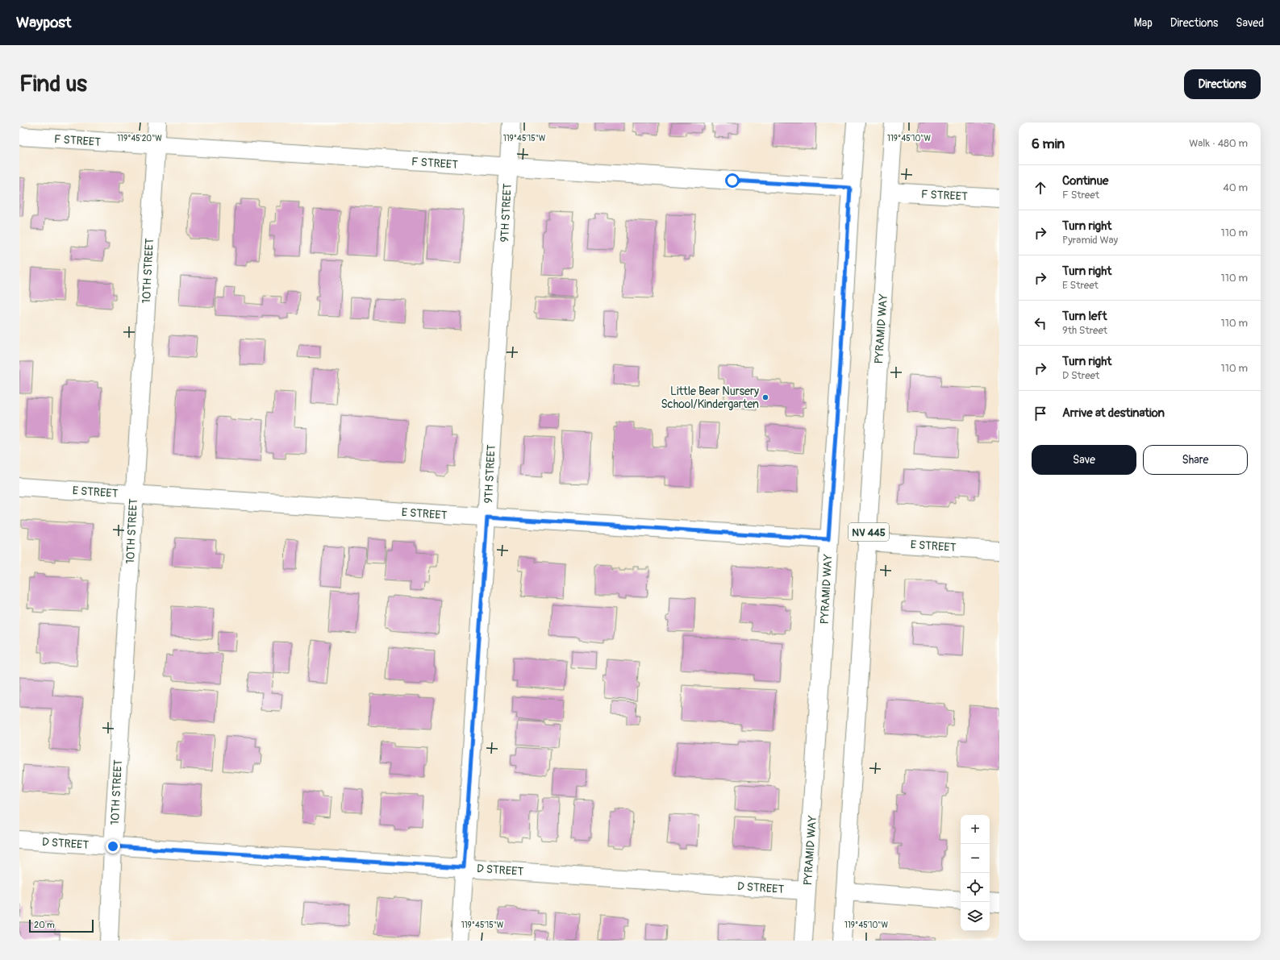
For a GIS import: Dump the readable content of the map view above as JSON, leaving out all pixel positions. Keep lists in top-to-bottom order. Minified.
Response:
{"streets":{"street":["F STREET","9TH STREET","10TH STREET","PYRAMID WAY","E STREET","NV 445","D STREET"]},"crossings":[["F STREET","9TH STREET"],["F STREET","10TH STREET"],["F STREET","PYRAMID WAY"],["9TH STREET","E STREET"],["9TH STREET","D STREET"],["10TH STREET","E STREET"],["10TH STREET","D STREET"],["PYRAMID WAY","E STREET"],["PYRAMID WAY","D STREET"]],"places":["Little Bear Nursery School/Kindergarten"],"scale_bar":"20 m","page":{"header":"Waypost","nav":["Map","Directions","Saved"],"buttons":["Directions",["Save","Share"]],"title":"Find us","heading":["6 min","Walk · 480 m"],"list":[["Continue","F Street","40 m"],["Turn right","Pyramid Way","110 m"],["Turn right","E Street","110 m"],["Turn left","9th Street","110 m"],["Turn right","D Street","110 m"],"Arrive at destination"],"map_buttons":["+","−"],"scale":"20 m"},"coordinates":["119°45'20\"W","119°45'15\"W","119°45'10\"W"]}
